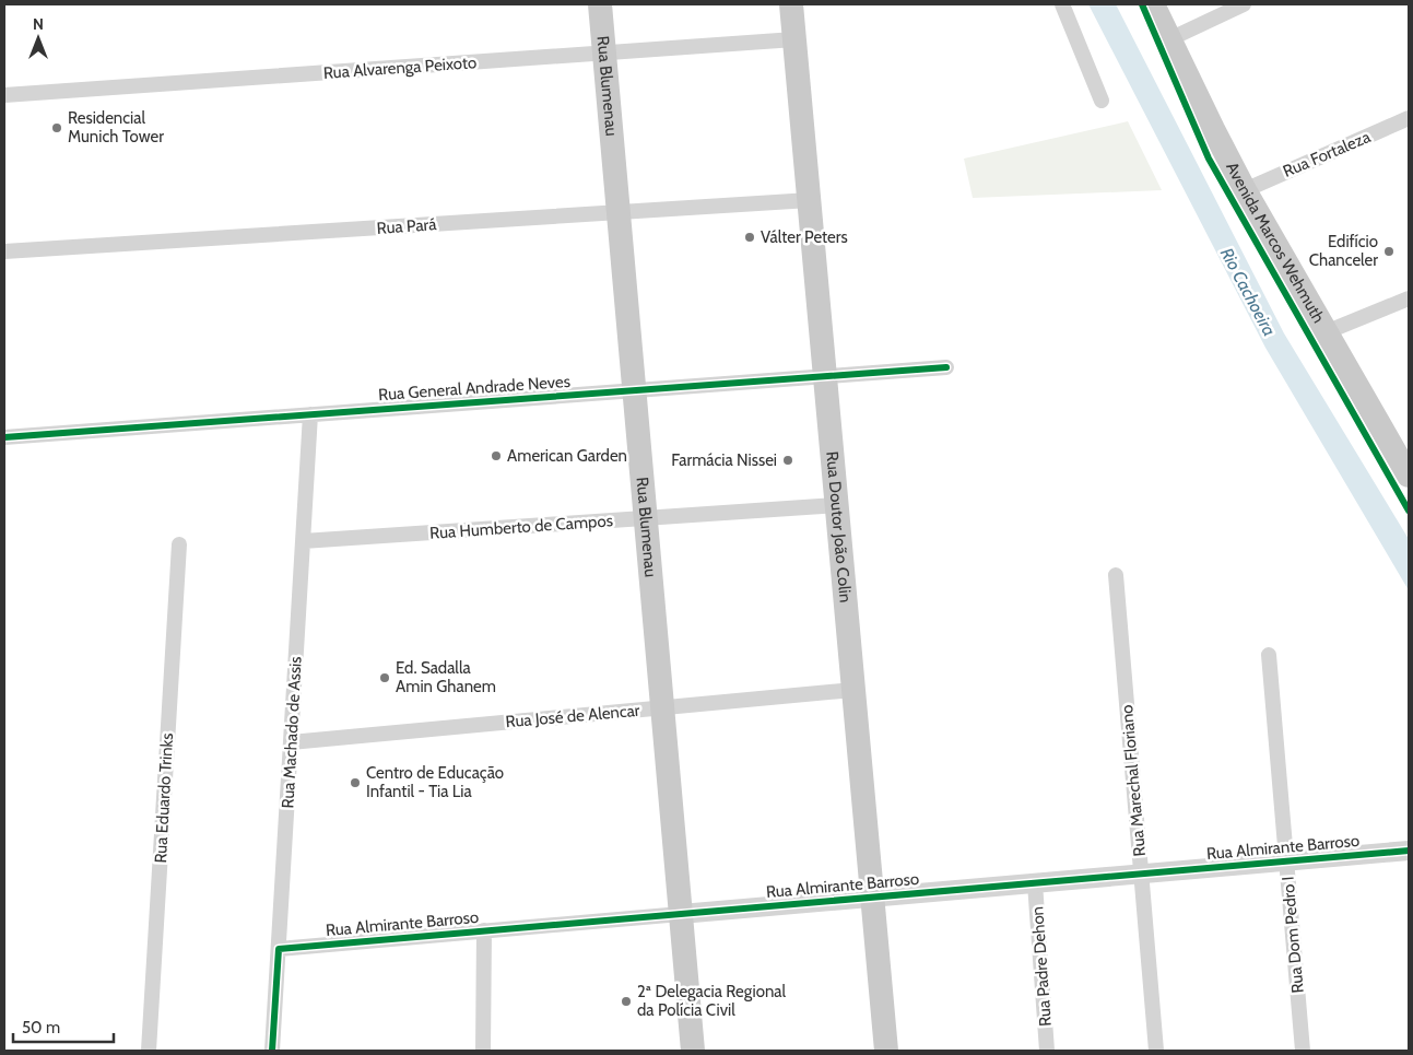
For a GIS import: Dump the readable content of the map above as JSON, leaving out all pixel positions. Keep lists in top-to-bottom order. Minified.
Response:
{"streets":{"main road":["Rua Blumenau","Avenida Marcos Wehmuth","Rua Doutor João Colin"],"street":["Rua Alvarenga Peixoto","Rua Fortaleza","Rua Pará","Rua General Andrade Neves","Rua Humberto de Campos","Rua José de Alencar","Rua Machado de Assis","Rua Marechal Floriano","Rua Eduardo Trinks","Rua Almirante Barroso","Rua Dom Pedro I","Rua Padre Dehon"]},"crossings":[["Rua Alvarenga Peixoto","Rua Blumenau"],["Rua Alvarenga Peixoto","Rua Doutor João Colin"],["Rua Blumenau","Rua Pará"],["Rua Blumenau","Rua General Andrade Neves"],["Rua Blumenau","Rua Humberto de Campos"],["Rua Blumenau","Rua José de Alencar"],["Rua Blumenau","Rua Almirante Barroso"],["Rua Fortaleza","Avenida Marcos Wehmuth"],["Rua Pará","Rua Doutor João Colin"],["Rua General Andrade Neves","Rua Doutor João Colin"],["Rua General Andrade Neves","Rua Machado de Assis"],["Rua Humberto de Campos","Rua Doutor João Colin"],["Rua Humberto de Campos","Rua Machado de Assis"],["Rua Doutor João Colin","Rua José de Alencar"],["Rua Doutor João Colin","Rua Almirante Barroso"],["Rua José de Alencar","Rua Machado de Assis"],["Rua Machado de Assis","Rua Almirante Barroso"],["Rua Marechal Floriano","Rua Almirante Barroso"],["Rua Almirante Barroso","Rua Dom Pedro I"],["Rua Almirante Barroso","Rua Padre Dehon"]],"water":["Rio Cachoeira"],"places":["Residencial Munich Tower","Válter Peters","Edifício Chanceler","American Garden","Farmácia Nissei","Ed. Sadalla Amin Ghanem","Centro de Educação Infantil - Tia Lia","2ª Delegacia Regional da Polícia Civil"],"scale_bar":"50 m","north":"top"}
